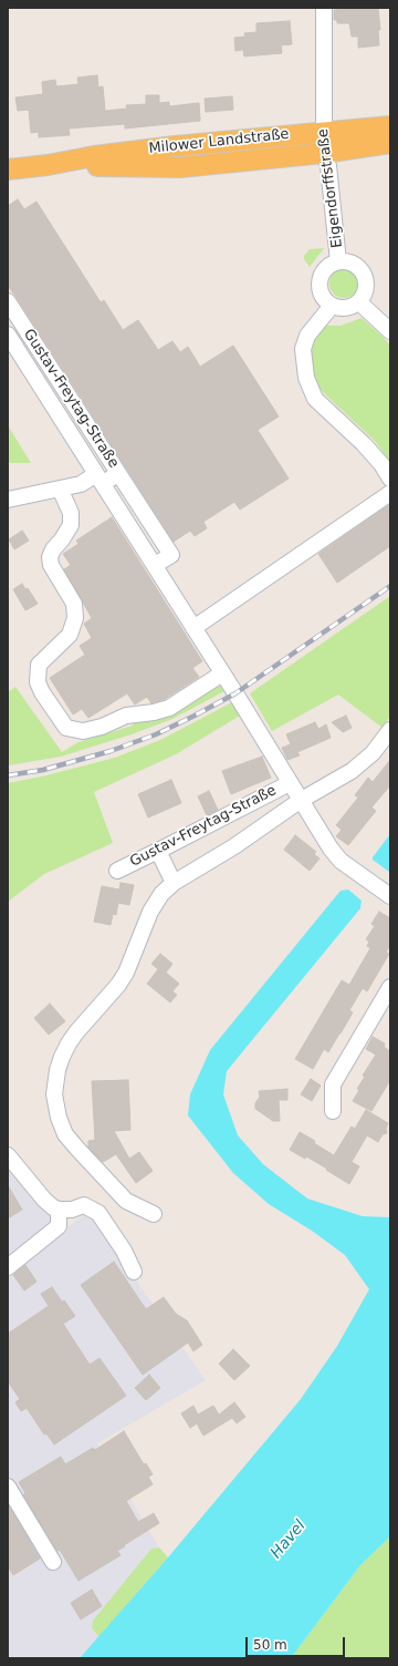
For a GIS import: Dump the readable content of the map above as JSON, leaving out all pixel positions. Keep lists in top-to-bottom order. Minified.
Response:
{"streets":{"main road":["Milower Landstraße"],"street":["Eigendorffstraße","Gustav-Freytag-Straße"]},"crossings":[["Milower Landstraße","Eigendorffstraße"]],"water":["Havel"],"scale_bar":"50 m"}
